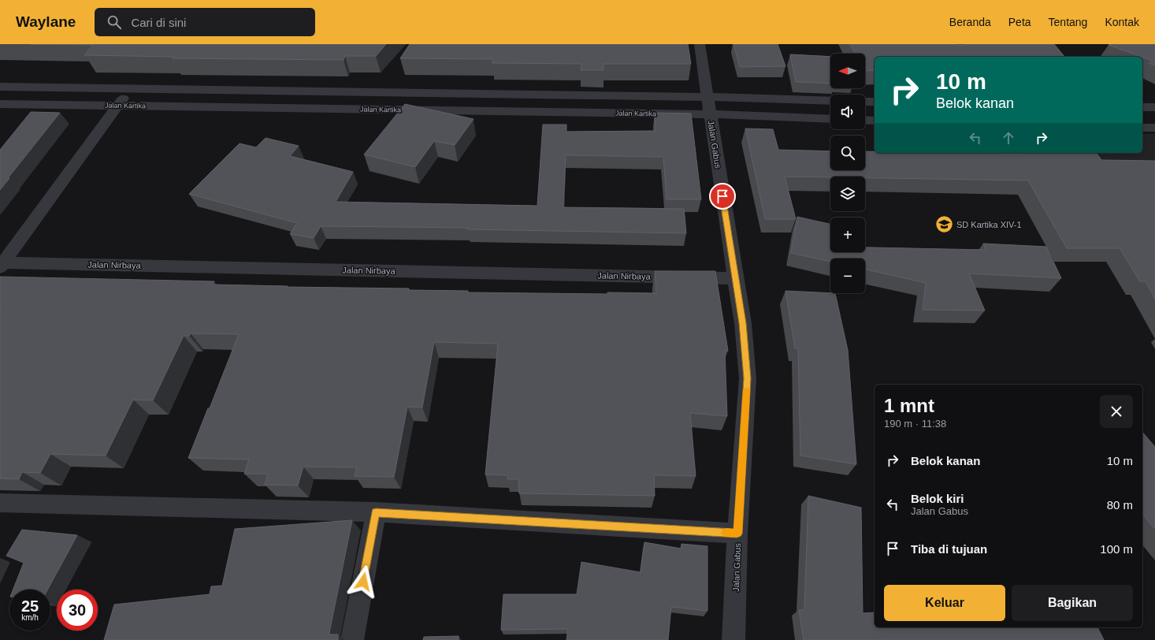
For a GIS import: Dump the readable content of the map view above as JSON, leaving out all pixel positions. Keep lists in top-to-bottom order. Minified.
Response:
{"streets":{"street":["Jalan Kartika","Jalan Gabus","Jalan Nirbaya"]},"crossings":[["Jalan Kartika","Jalan Gabus"],["Jalan Gabus","Jalan Nirbaya"]],"places":{"school or university":["SD Kartika XIV-1"]},"north":"left","page":{"header":"Waylane","search":"Cari di sini","nav":["Beranda","Peta","Tentang","Kontak"],"map_buttons":["+","−"],"turn":["10 m","Belok kanan"],"heading":["1 mnt","190 m · 11:38"],"list":[{"name":"Belok kanan","value":"10 m"},{"name":"Belok kiri","note":"Jalan Gabus","value":"80 m"},{"name":"Tiba di tujuan","value":"100 m"}],"buttons":["Keluar","Bagikan"],"speed":"25 km/h","limit":"30"}}
